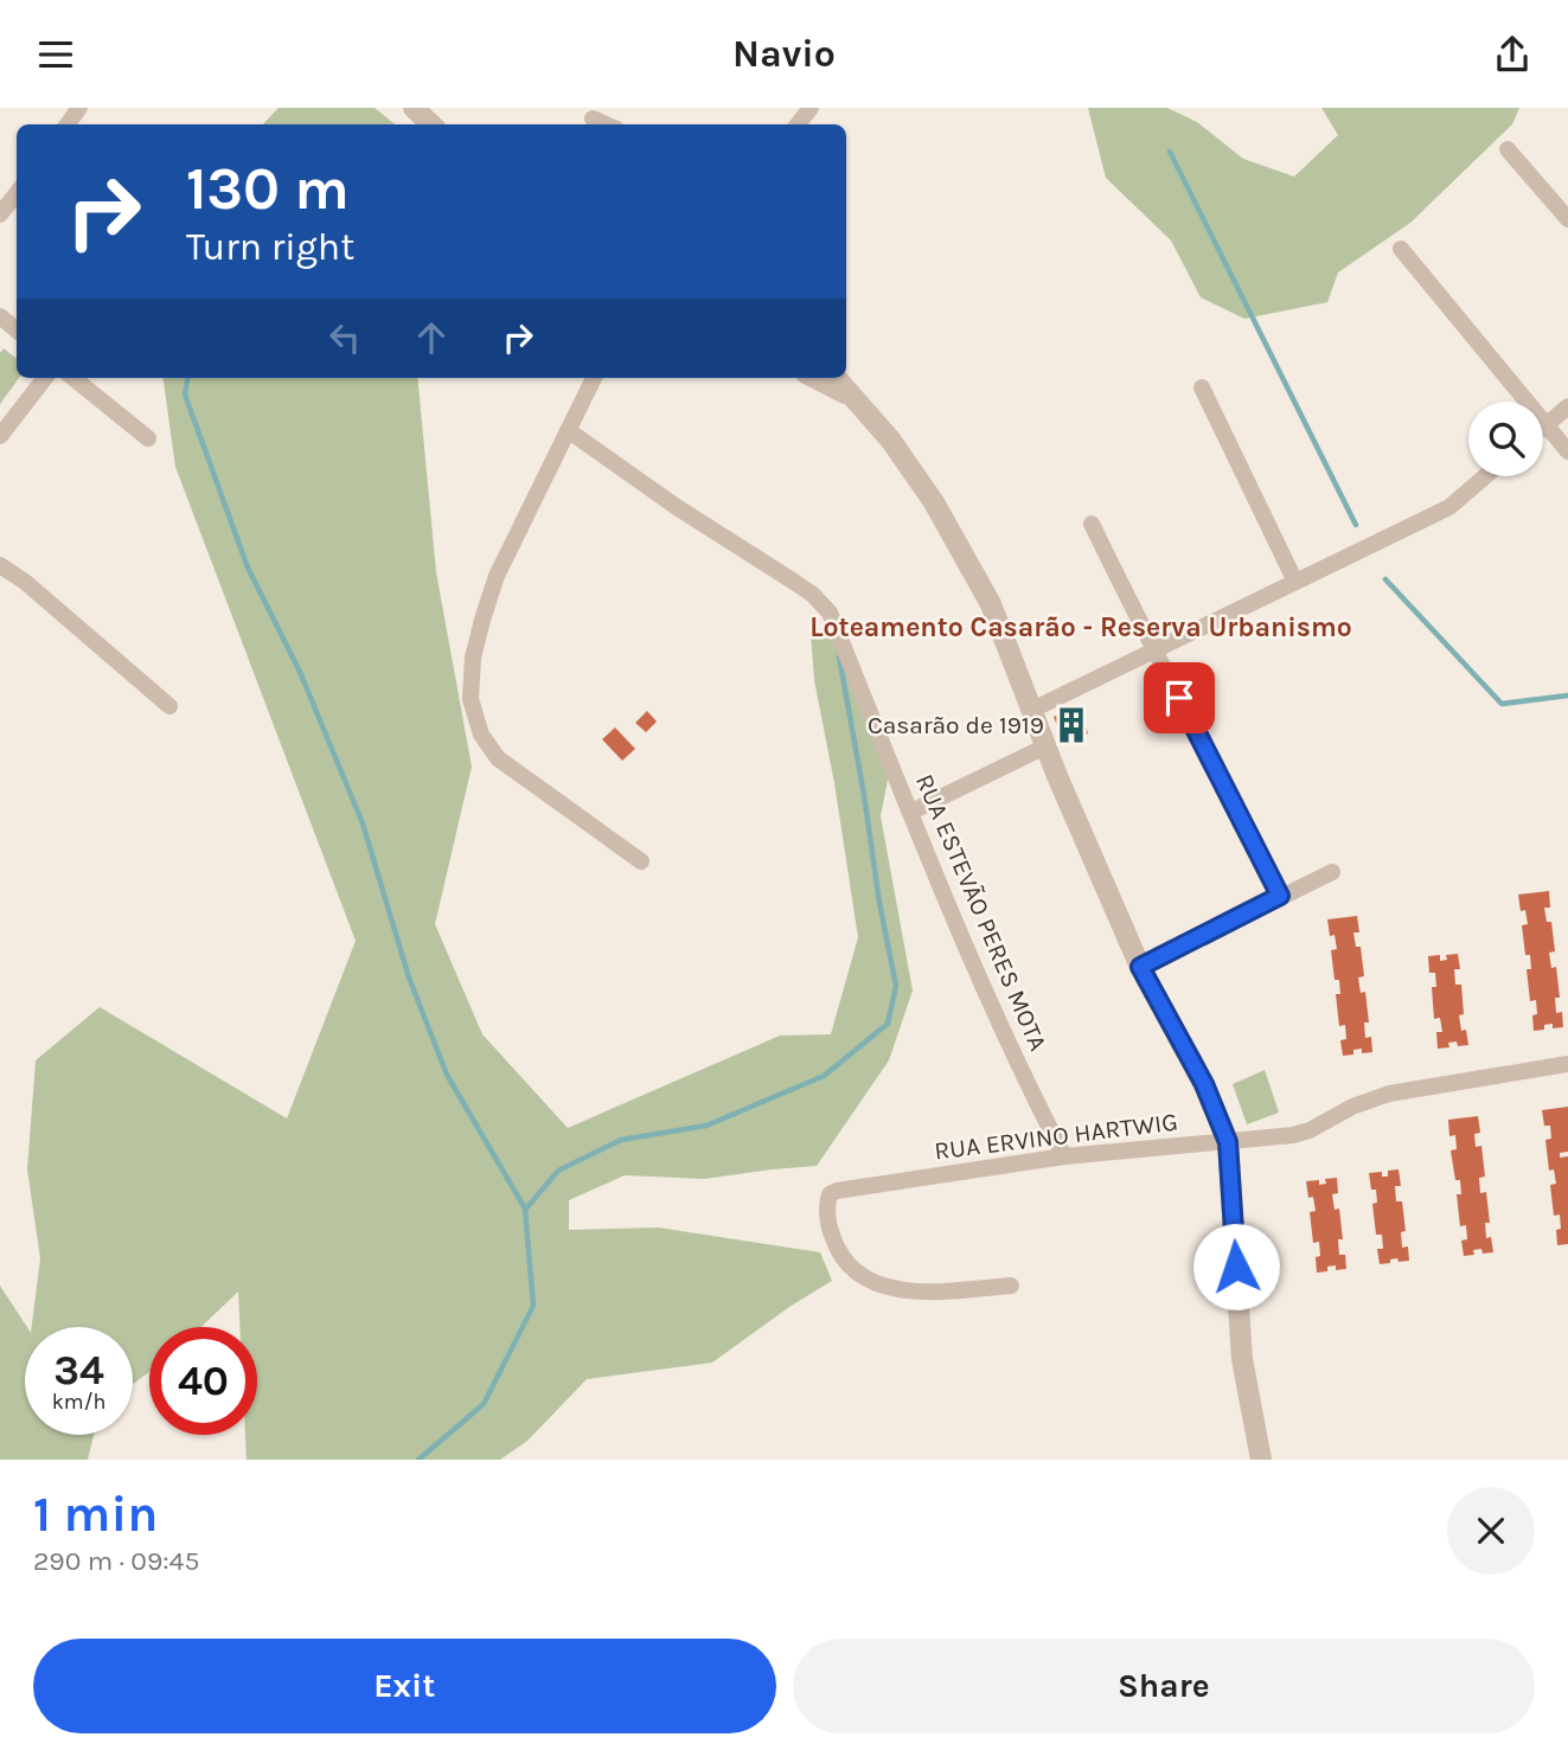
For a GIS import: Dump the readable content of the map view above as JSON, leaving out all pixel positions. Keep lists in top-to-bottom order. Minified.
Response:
{"streets":{"street":["RUA ESTEVÃO PERES MOTA","RUA ERVINO HARTWIG"]},"crossings":[["RUA ESTEVÃO PERES MOTA","RUA ERVINO HARTWIG"]],"districts":["Loteamento Casarão - Reserva Urbanismo"],"places":{"building":["Casarão de 1919"]},"page":{"header":"Navio","turn":["130 m","Turn right"],"speed":"34 km/h","limit":"40","heading":["1 min","290 m · 09:45"],"buttons":["Exit","Share"]}}
